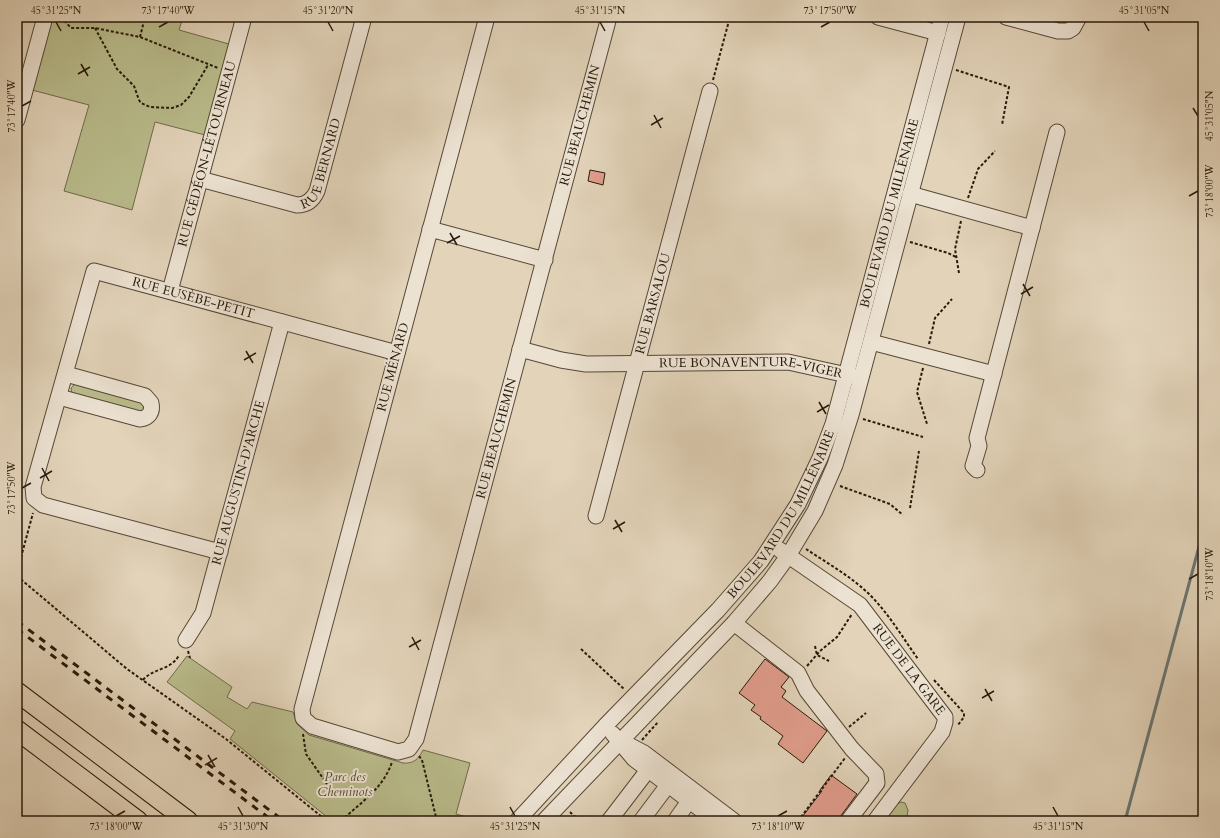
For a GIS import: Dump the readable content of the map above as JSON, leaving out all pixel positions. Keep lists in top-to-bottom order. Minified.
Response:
{"streets":{"street":["RUE BEAUCHEMIN","RUE GÉDÉON-LÉTOURNEAU","RUE BERNARD","BOULEVARD DU MILLÉNAIRE","RUE EUSÈBE-PETIT","RUE BARSALOU","RUE MÉNARD","RUE BONAVENTURE-VIGER","RUE AUGUSTIN-D'ARCHE","RUE DE LA GARE"]},"crossings":[["RUE BEAUCHEMIN","RUE MÉNARD"],["RUE BEAUCHEMIN","RUE BONAVENTURE-VIGER"],["RUE GÉDÉON-LÉTOURNEAU","RUE BERNARD"],["RUE GÉDÉON-LÉTOURNEAU","RUE EUSÈBE-PETIT"],["BOULEVARD DU MILLÉNAIRE","RUE BONAVENTURE-VIGER"],["BOULEVARD DU MILLÉNAIRE","RUE DE LA GARE"],["RUE EUSÈBE-PETIT","RUE MÉNARD"],["RUE EUSÈBE-PETIT","RUE AUGUSTIN-D'ARCHE"],["RUE BARSALOU","RUE BONAVENTURE-VIGER"]],"parks":["Parc des Cheminots"],"coordinates":["45°31'25\"N","73°17'40\"W","45°31'20\"N","45°31'15\"N","73°17'50\"W","45°31'05\"N","73°18'00\"W","73°18'10\"W","45°31'30\"N"]}
